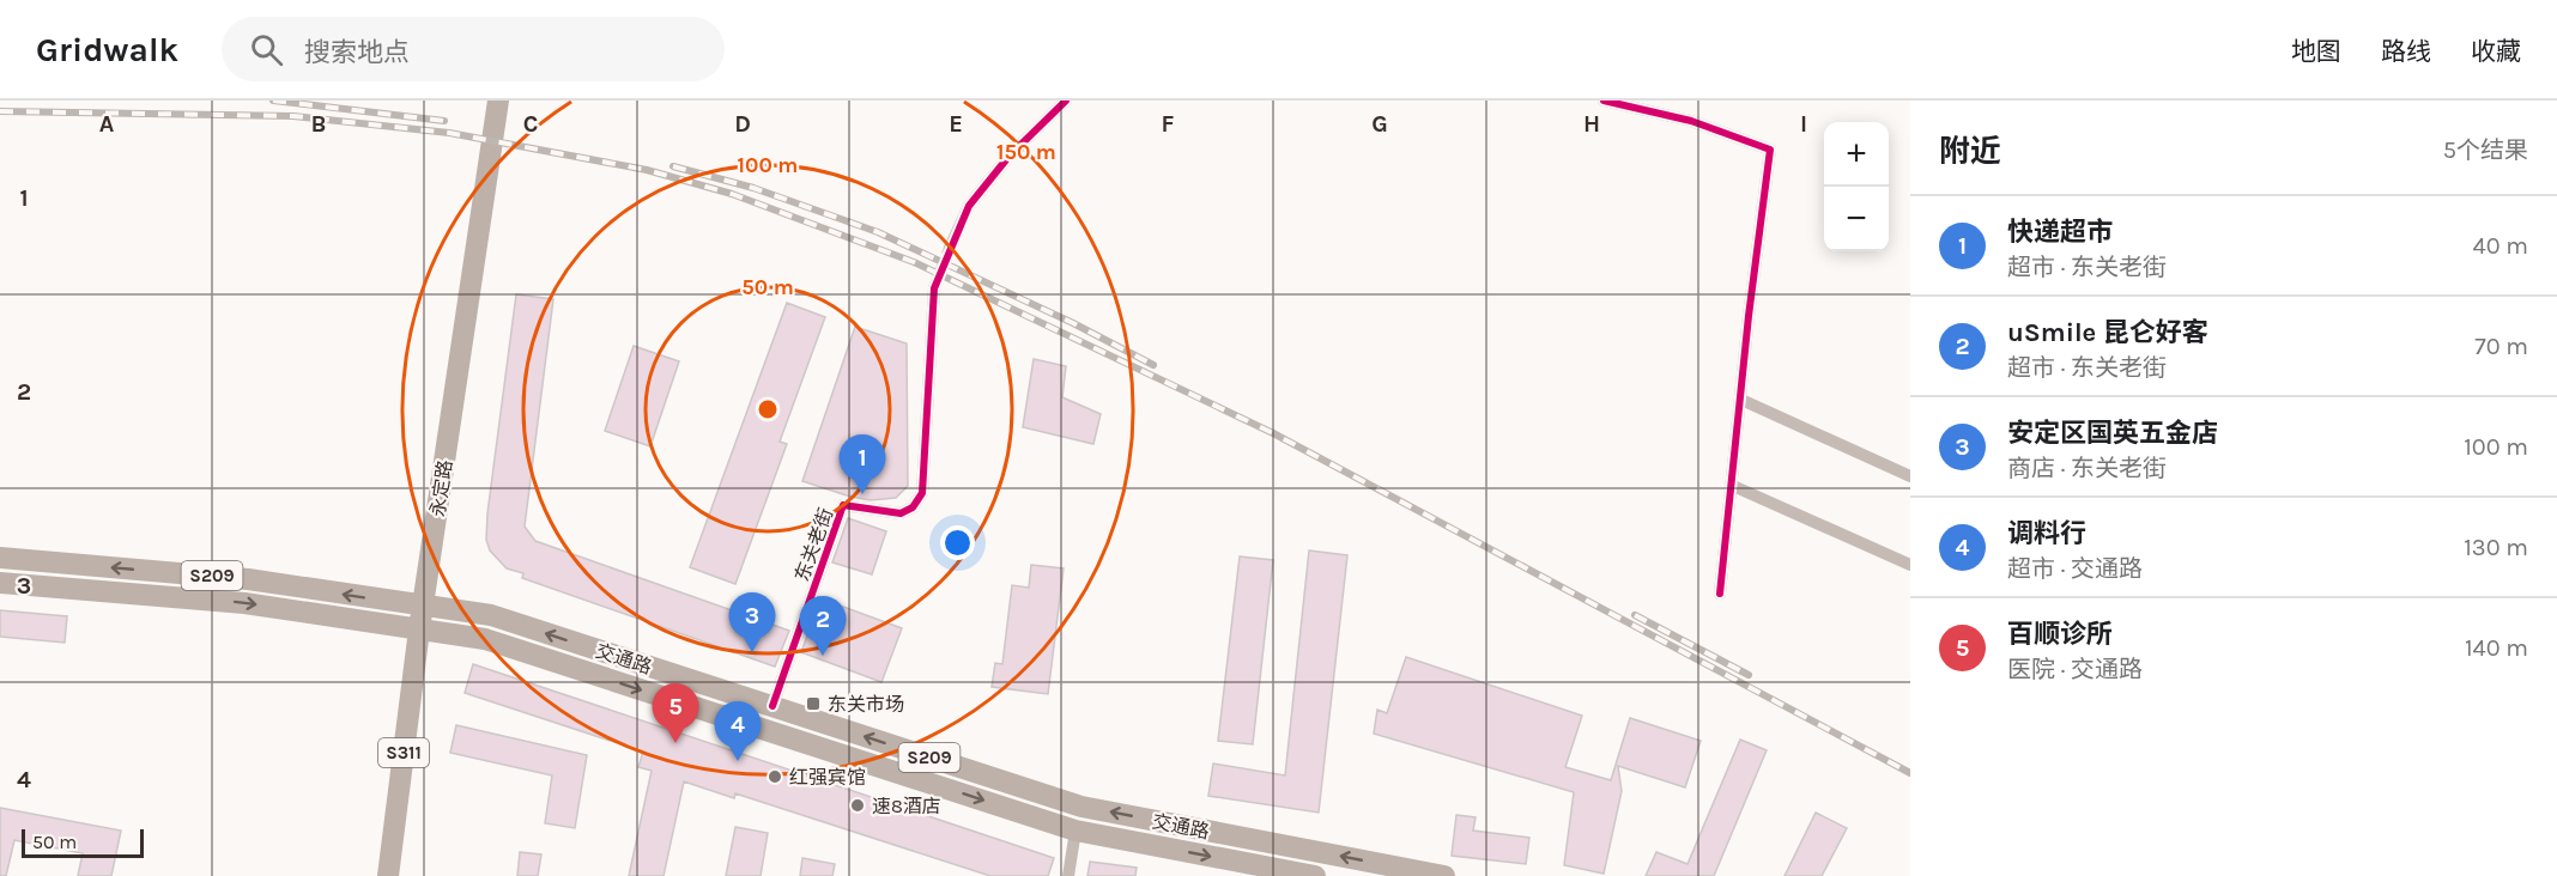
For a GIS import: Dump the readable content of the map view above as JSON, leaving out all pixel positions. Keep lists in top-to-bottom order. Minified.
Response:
{"streets":{"main road":["永定路","S209","交通路","S311"],"street":["东关老街"]},"crossings":[["永定路","交通路"],["东关老街","交通路"]],"places":{"transit":["东关市场"],"other":["红强宾馆","速8酒店"]},"scale_bar":"50 m","page":{"header":"Gridwalk","search":"搜索地点","nav":["地图","路线","收藏"],"heading":["附近","5个结果"],"map_buttons":["+","−"],"list":[{"mark":"1","name":"快递超市","note":"超市 · 东关老街","value":"40 m"},{"mark":"2","name":"uSmile 昆仑好客","note":"超市 · 东关老街","value":"70 m"},{"mark":"3","name":"安定区国英五金店","note":"商店 · 东关老街","value":"100 m"},{"mark":"4","name":"调料行","note":"超市 · 交通路","value":"130 m"},{"mark":"5","name":"百顺诊所","note":"医院 · 交通路","value":"140 m"}],"pins":["1","3","2","5","4"],"scale":"50 m"},"grid":{"columns":["A","B","C","D","E","F","G","H","I"],"rows":["1","2","3","4"]},"rings":["150 m","100 m","50 m"]}
